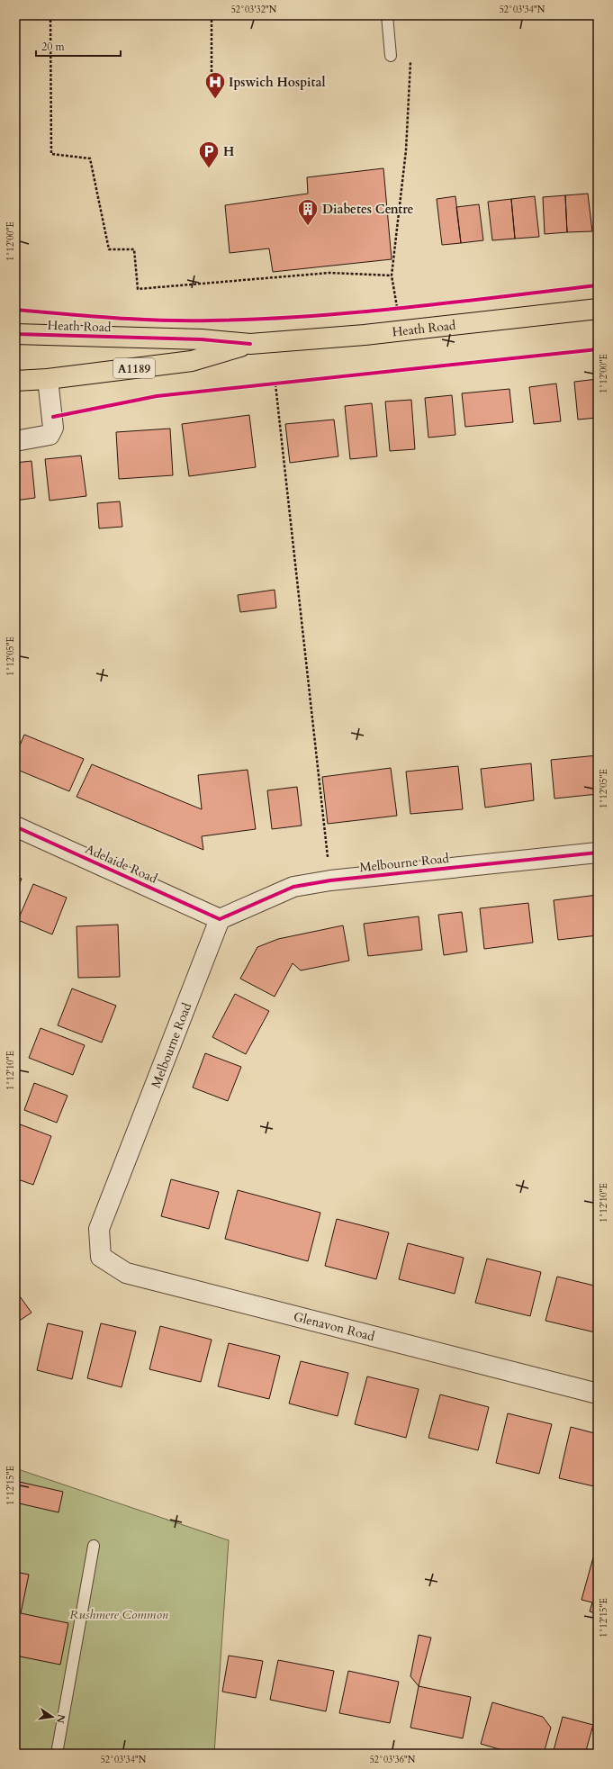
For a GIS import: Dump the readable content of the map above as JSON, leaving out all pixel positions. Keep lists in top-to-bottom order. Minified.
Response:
{"streets":{"main road":["Heath Road","A1189"],"street":["Melbourne Road","Adelaide Road","Glenavon Road"]},"crossings":[["Melbourne Road","Adelaide Road"],["Melbourne Road","Glenavon Road"]],"parks":["Rushmere Common"],"places":{"hospital":["Ipswich Hospital"],"parking":["H"],"building":["Diabetes Centre"]},"scale_bar":"20 m","north":"right","coordinates":["52°03'32\"N","52°03'34\"N","1°12'00\"E","1°12'05\"E","1°12'10\"E","1°12'15\"E","52°03'36\"N"]}
